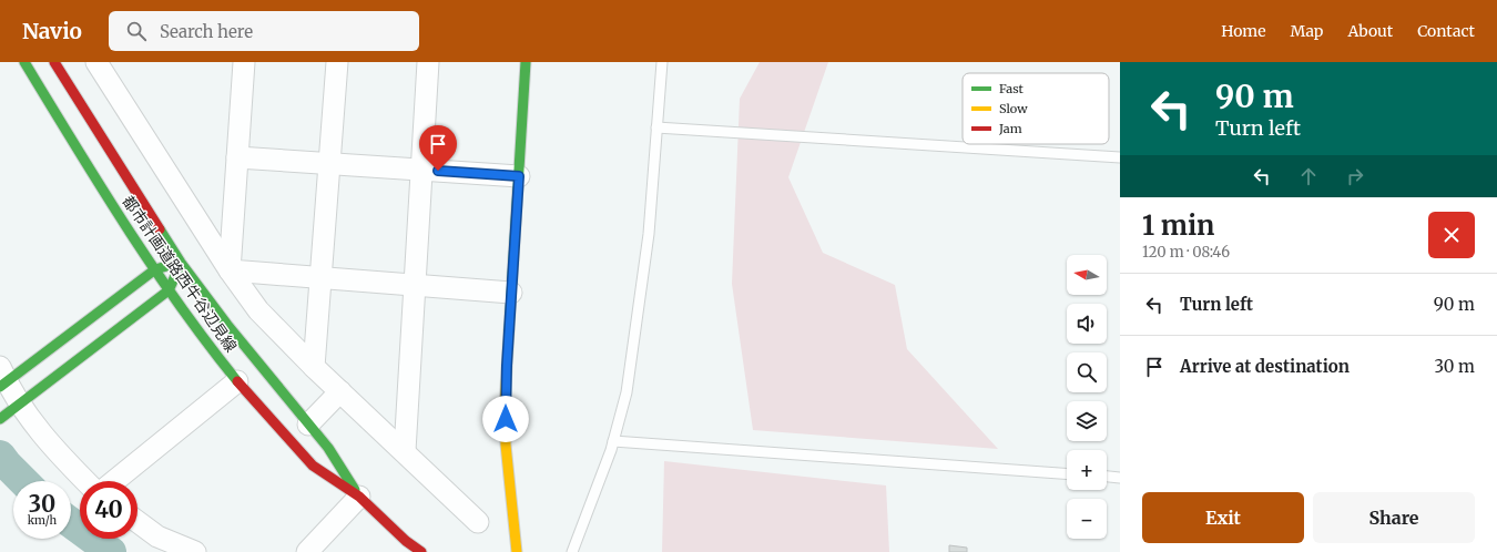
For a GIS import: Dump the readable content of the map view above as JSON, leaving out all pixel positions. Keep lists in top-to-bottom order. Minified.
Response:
{"streets":{"main road":["都市計画道路西牛谷辺見線"]},"legend":["Fast","Slow","Jam"],"north":"left","page":{"header":"Navio","search":"Search here","nav":["Home","Map","About","Contact"],"turn":["90 m","Turn left"],"heading":["1 min","120 m · 08:46"],"map_buttons":["+","−"],"list":[{"name":"Turn left","value":"90 m"},{"name":"Arrive at destination","value":"30 m"}],"speed":"30 km/h","limit":"40","buttons":["Exit","Share"]}}
